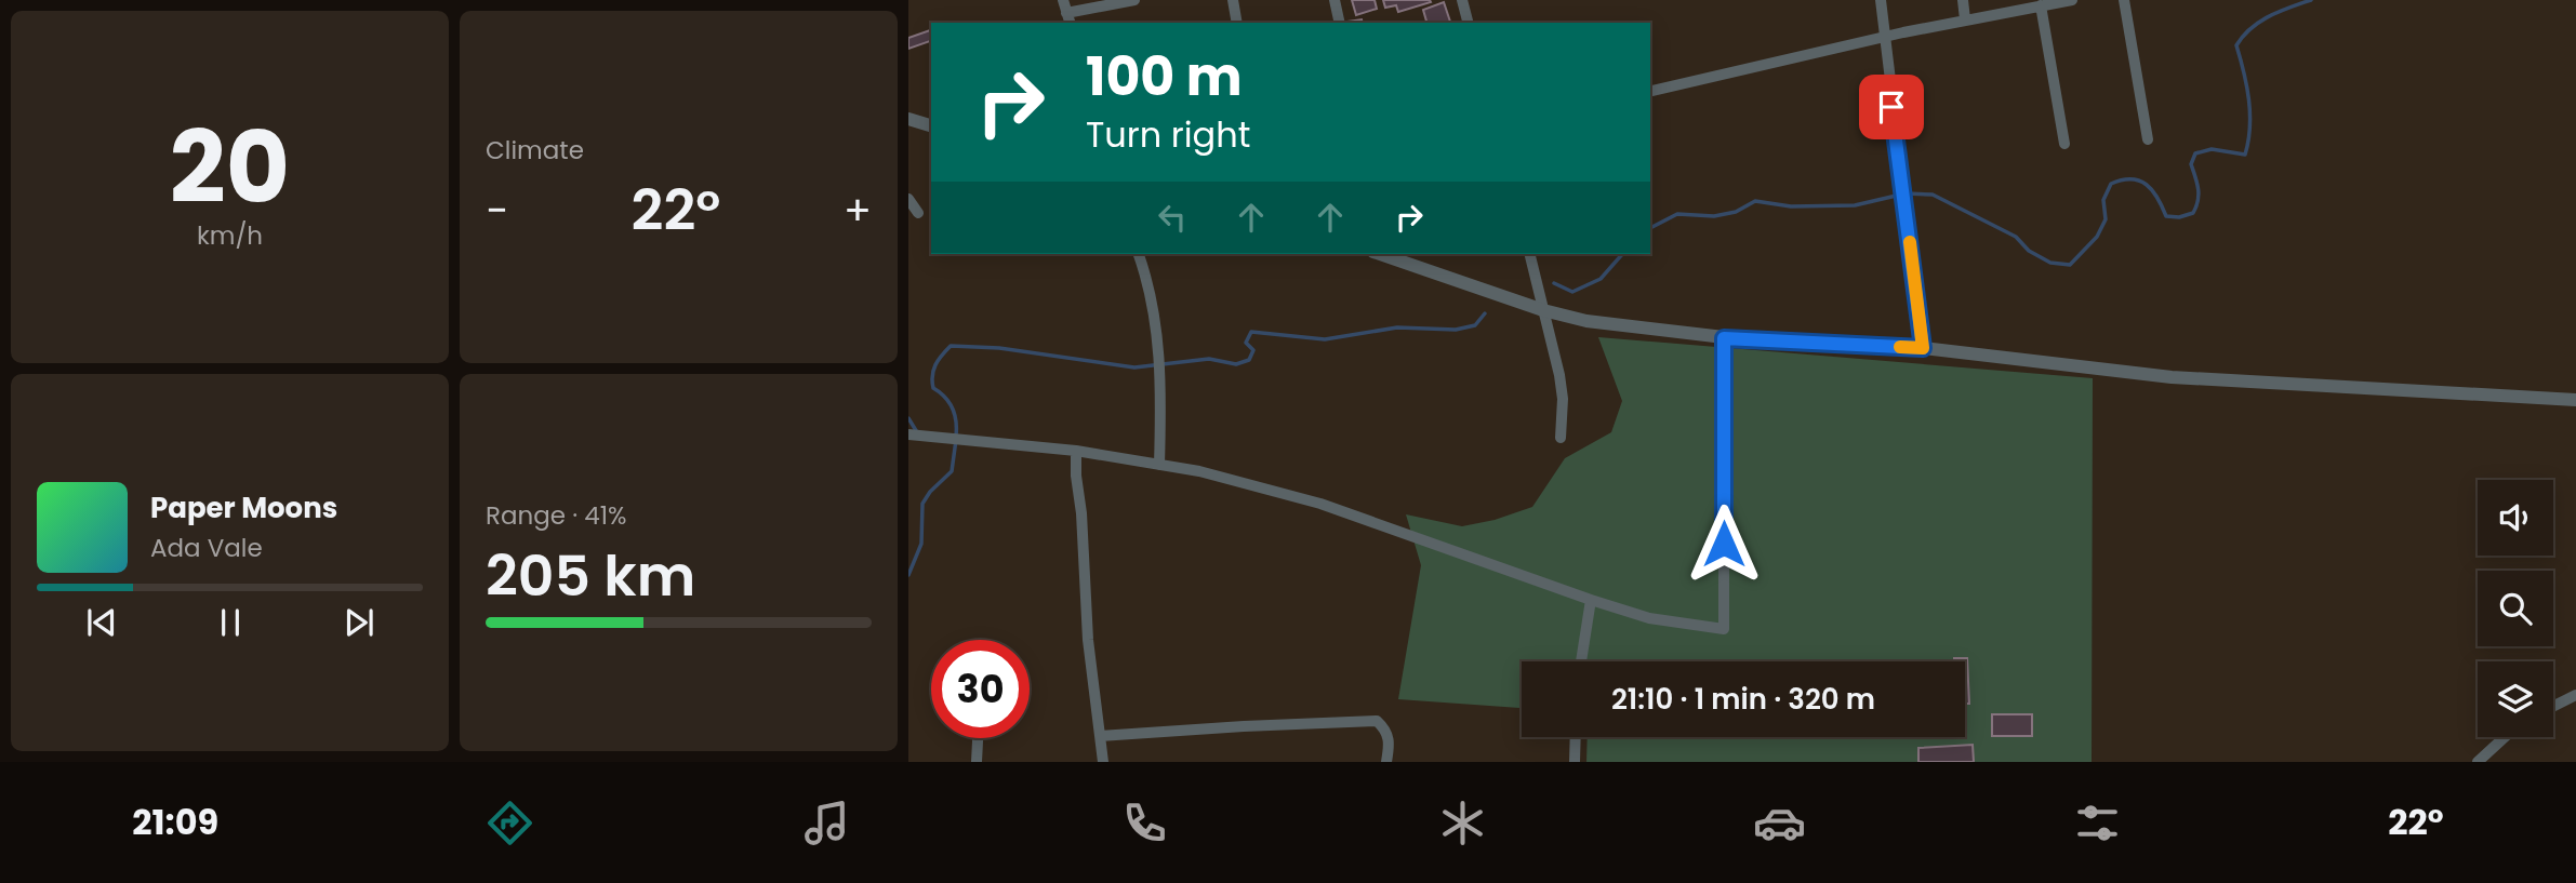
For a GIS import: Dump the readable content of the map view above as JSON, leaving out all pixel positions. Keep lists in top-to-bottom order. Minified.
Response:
{"page":{"tile":[["20","km/h"],"Climate",["Range · 41%","205 km"]],"turn":["100 m","Turn right"],"heat":["−","22°","+"],"song":["Paper Moons","Ada Vale"],"limit":"30","trip":"21:10 · 1 min · 320 m","tabs":["21:09","22°"]}}
